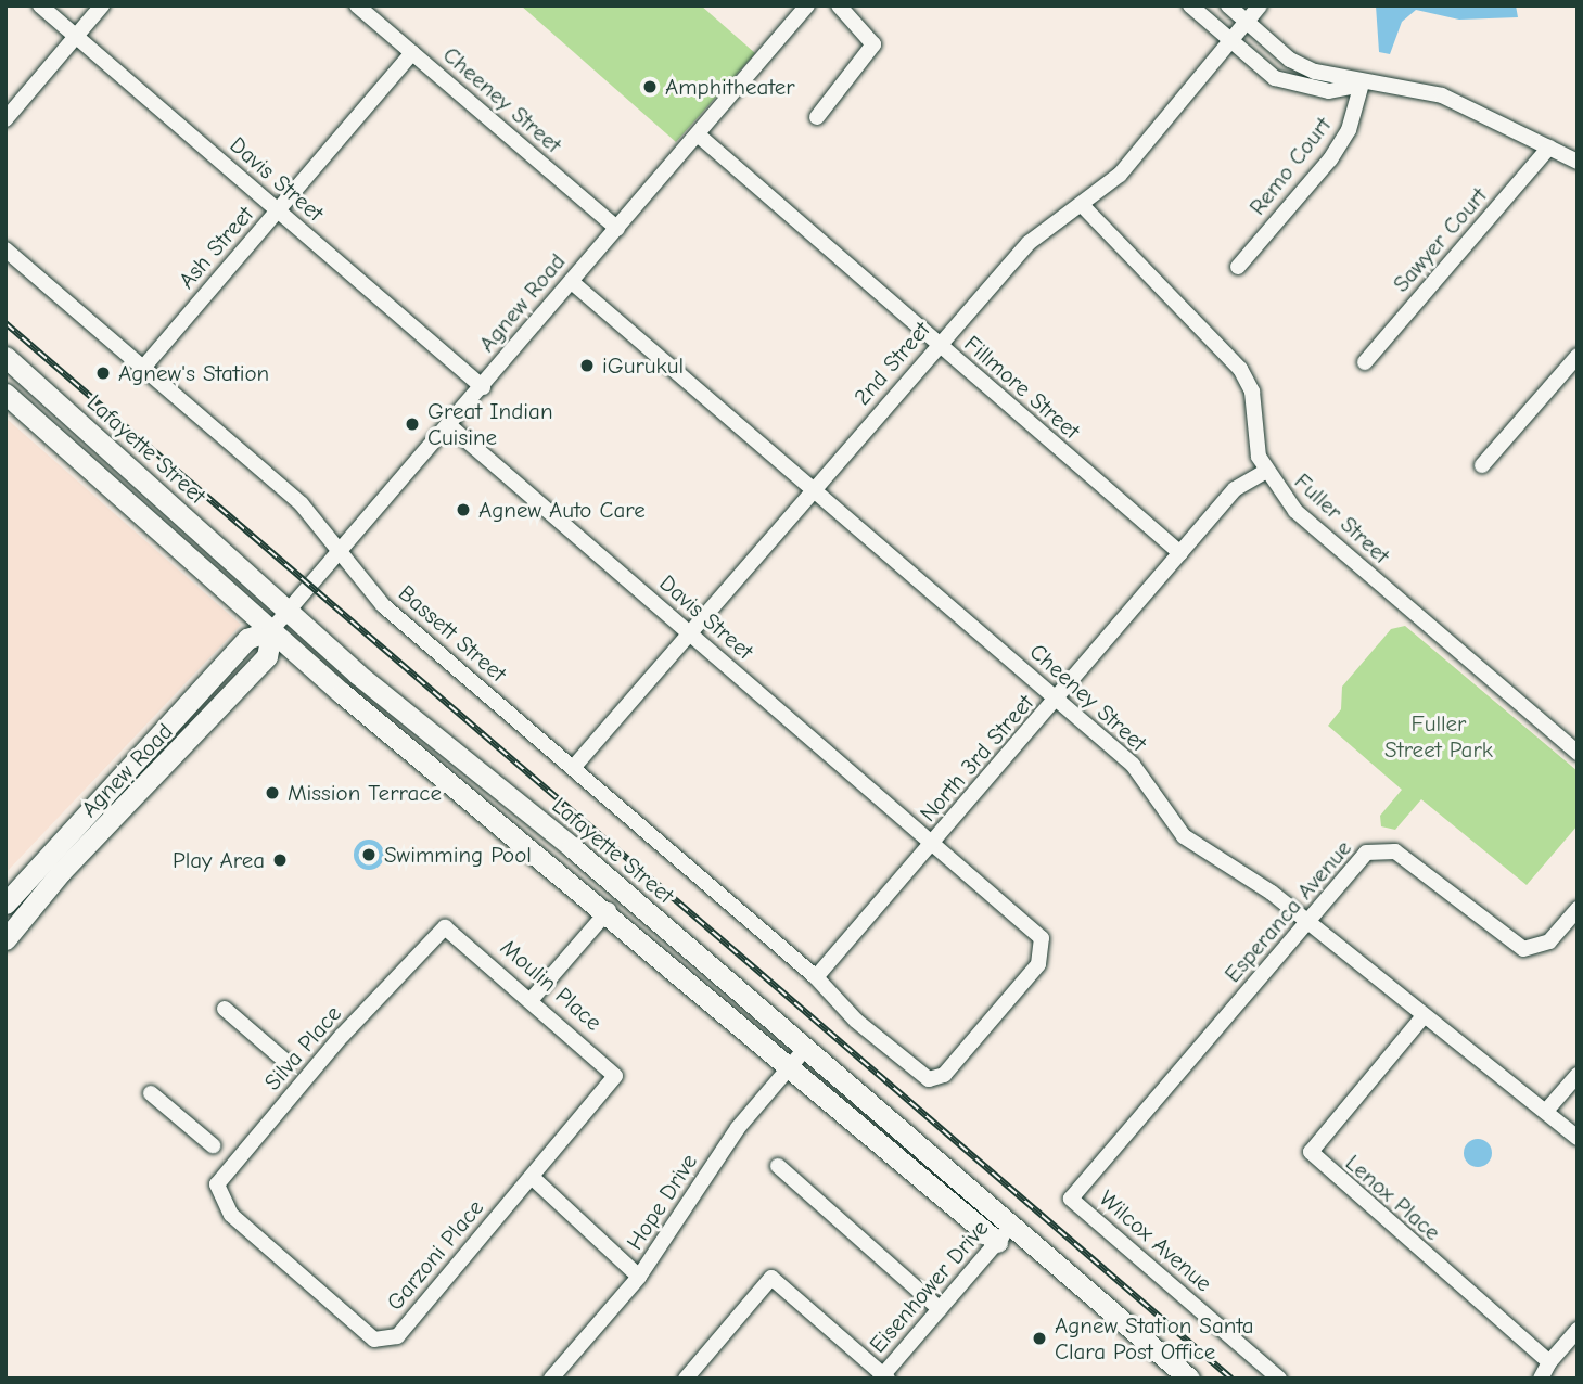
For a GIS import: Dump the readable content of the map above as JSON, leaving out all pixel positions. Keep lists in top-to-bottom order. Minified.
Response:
{"streets":{"main road":["Agnew Road","Lafayette Street"],"street":["Cheeney Street","Remo Court","Davis Street","Sawyer Court","Ash Street","2nd Street","Fillmore Street","Fuller Street","Bassett Street","North 3rd Street","Esperanca Avenue","Moulin Place","Silva Place","Lenox Place","Hope Drive","Wilcox Avenue","Garzoni Place","Eisenhower Drive"]},"crossings":[["Cheeney Street","Ash Street"],["Cheeney Street","Agnew Road"],["Cheeney Street","2nd Street"],["Cheeney Street","North 3rd Street"],["Cheeney Street","Esperanca Avenue"],["Cheeney Street","Lenox Place"],["Davis Street","Ash Street"],["Davis Street","Agnew Road"],["Davis Street","2nd Street"],["Davis Street","Bassett Street"],["Davis Street","North 3rd Street"],["Ash Street","Bassett Street"],["Agnew Road","Fillmore Street"],["Agnew Road","Lafayette Street"],["Agnew Road","Bassett Street"],["2nd Street","Fillmore Street"],["2nd Street","Fuller Street"],["2nd Street","Bassett Street"],["Fillmore Street","North 3rd Street"],["Lafayette Street","Hope Drive"],["Lafayette Street","Eisenhower Drive"],["Fuller Street","North 3rd Street"],["Bassett Street","North 3rd Street"],["Esperanca Avenue","Wilcox Avenue"],["Moulin Place","Silva Place"],["Moulin Place","Garzoni Place"],["Silva Place","Garzoni Place"]],"parks":["Fuller Street Park"],"places":["Amphitheater","iGurukul","Agnew's Station","Great Indian Cuisine","Agnew Auto Care","Mission Terrace","Swimming Pool","Play Area","Agnew Station Santa Clara Post Office"]}
